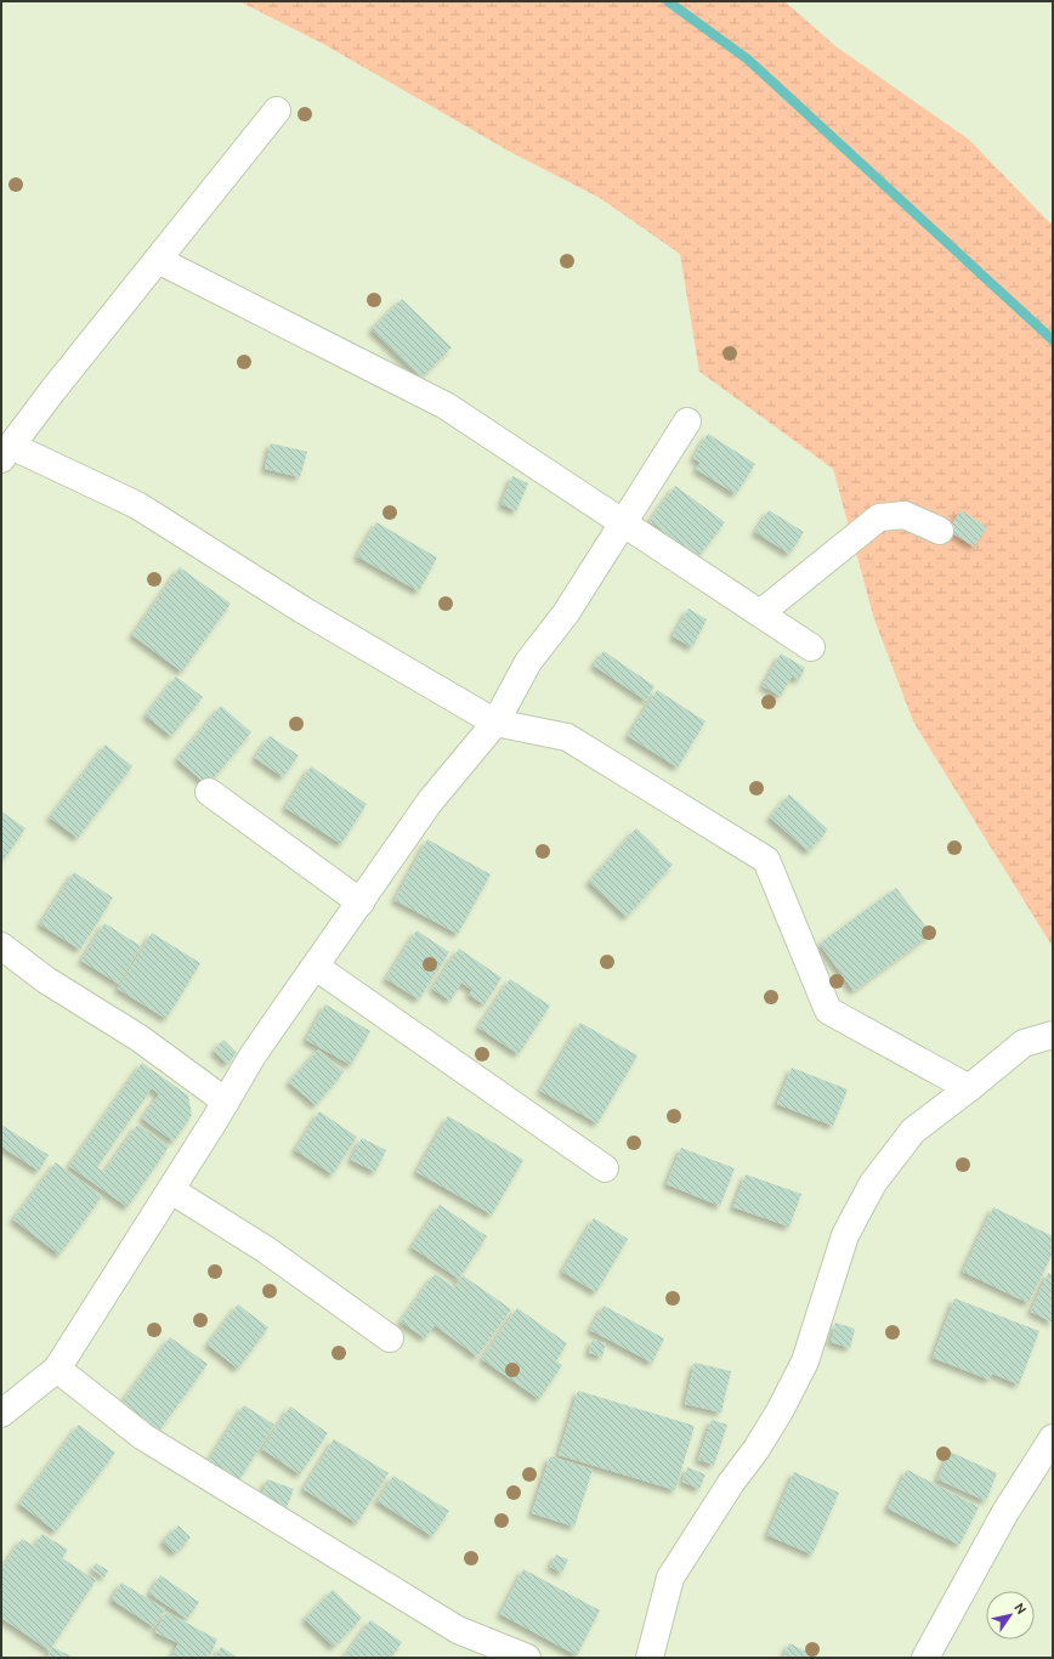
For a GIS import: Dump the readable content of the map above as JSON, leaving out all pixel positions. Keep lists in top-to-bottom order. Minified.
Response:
{"north":"top right"}
